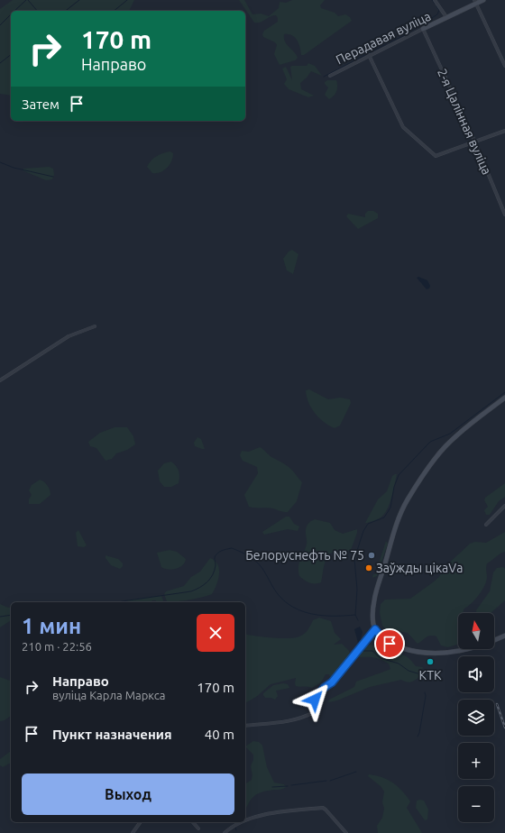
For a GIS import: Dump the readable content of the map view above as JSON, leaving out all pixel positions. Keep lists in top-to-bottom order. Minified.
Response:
{"streets":{"main road":["Перадавая вуліца"],"street":["2-я Цалінная вуліца"]},"crossings":[["Перадавая вуліца","2-я Цалінная вуліца"]],"places":["Белоруснефть № 75","Заўжды цікаVа","КТК"],"north":"top","page":{"turn":["170 m","Направо"],"then":"Затем","heading":["1 мин","210 m · 22:56"],"map_buttons":["+","−"],"list":[{"name":"Направо","note":"вуліца Карла Маркса","value":"170 m"},{"name":"Пункт назначения","value":"40 m"}],"buttons":"Выход"}}
